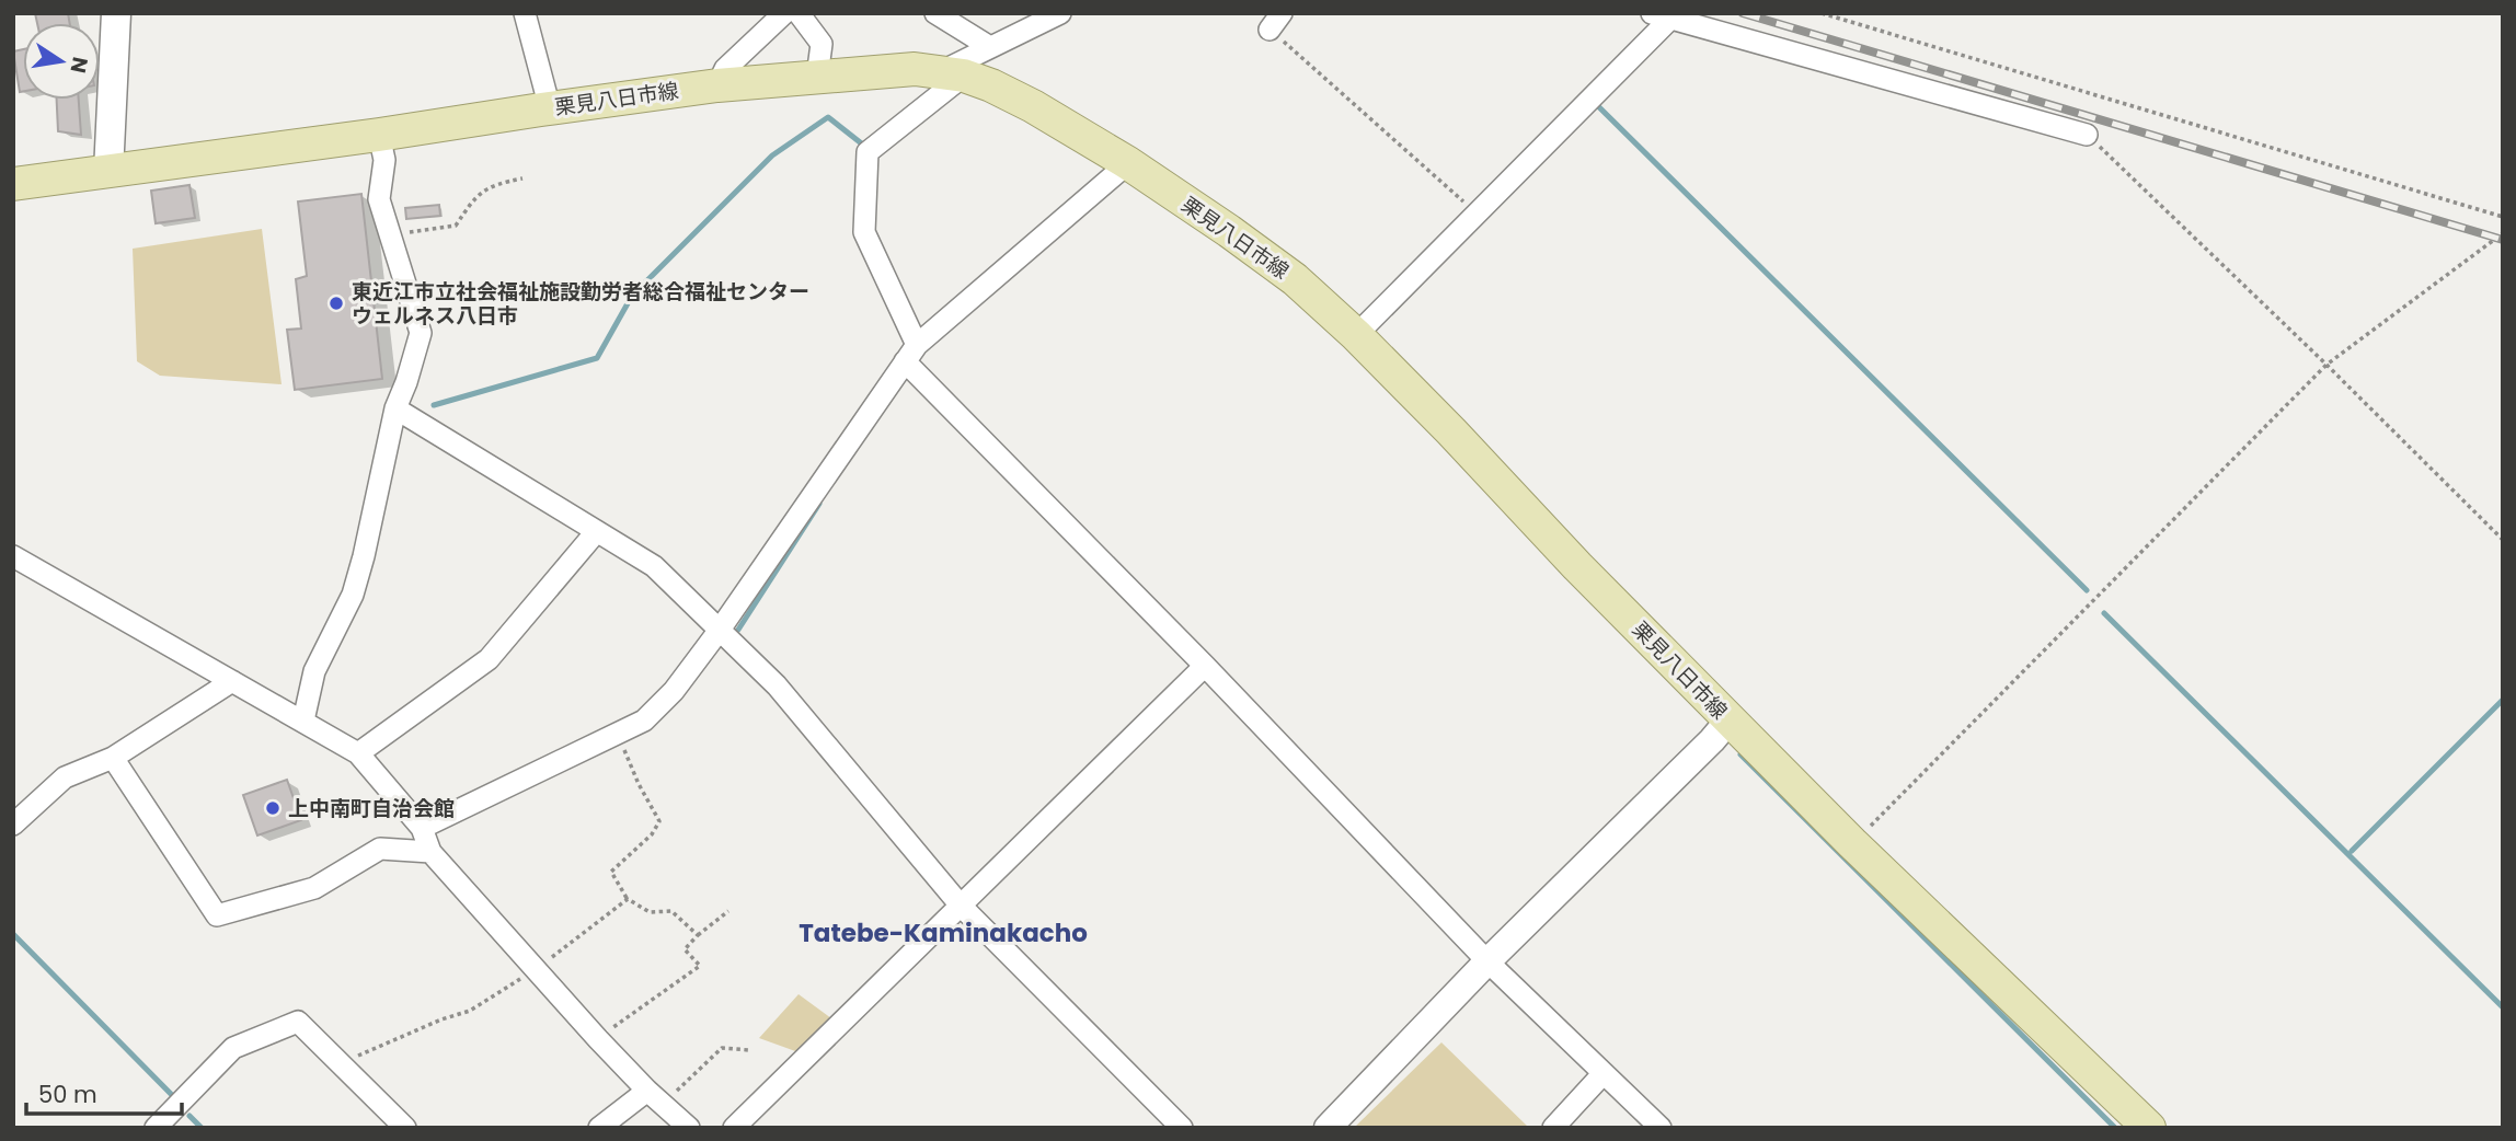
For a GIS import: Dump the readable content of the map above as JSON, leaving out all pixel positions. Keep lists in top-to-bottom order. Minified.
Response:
{"streets":{"main road":["栗見八日市線"]},"districts":["Tatebe-Kaminakacho"],"places":["東近江市立社会福祉施設勤労者総合福祉センター ウェルネス八日市","上中南町自治会館"],"scale_bar":"50 m","north":"right"}
